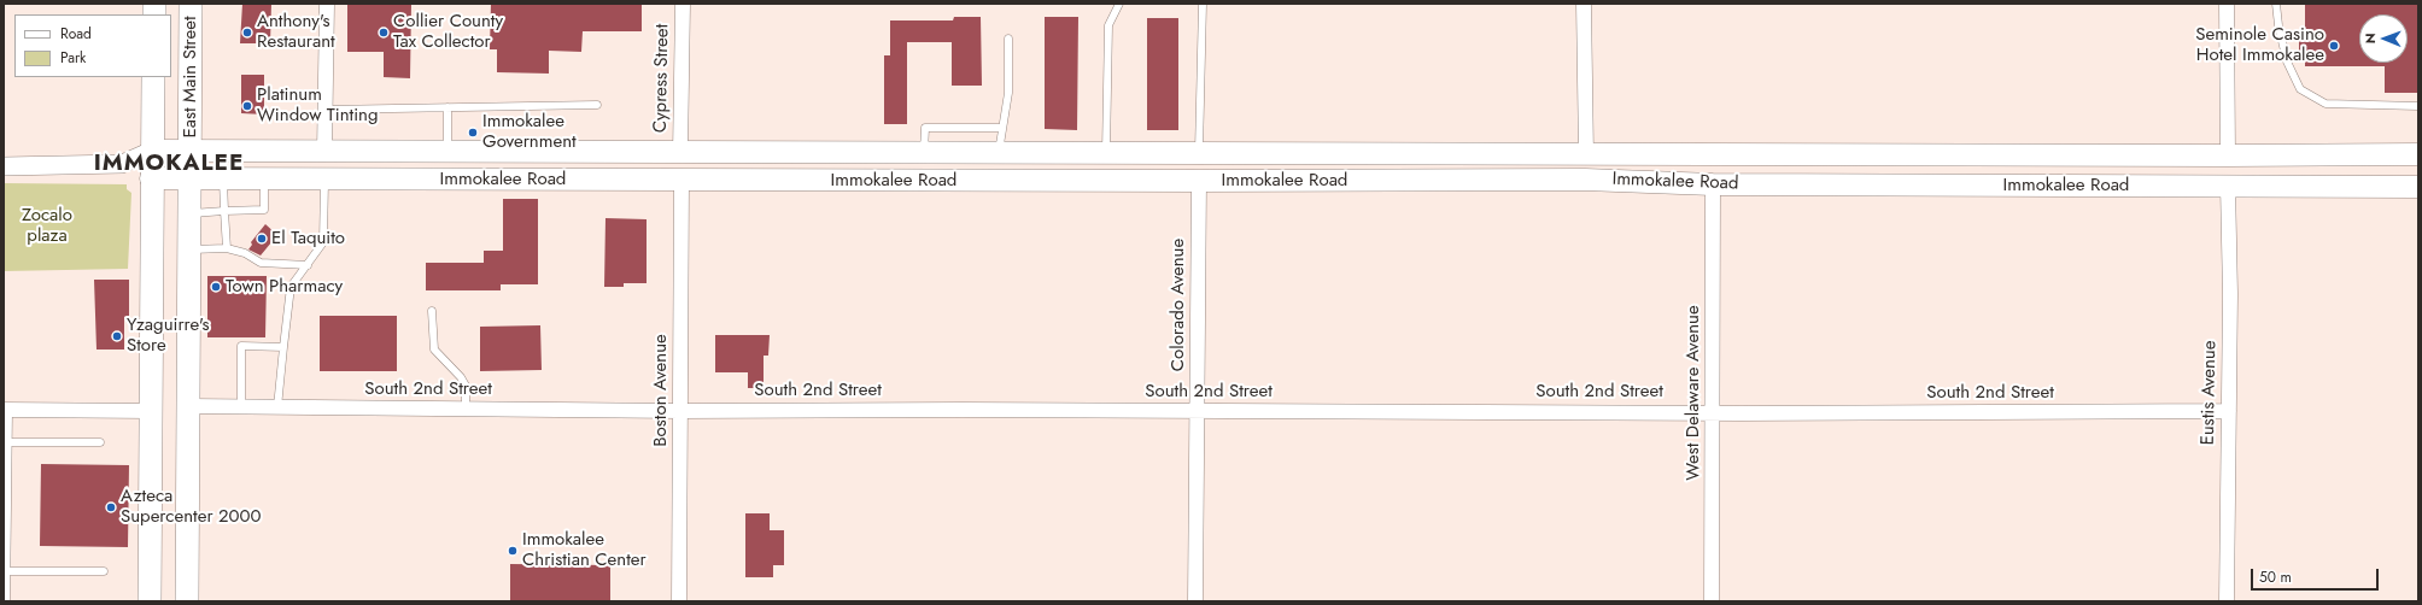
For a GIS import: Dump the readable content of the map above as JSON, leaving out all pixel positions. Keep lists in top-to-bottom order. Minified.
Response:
{"streets":{"highway":["East Main Street"],"main road":["Immokalee Road"],"street":["Cypress Street","Colorado Avenue","South 2nd Street","Boston Avenue","West Delaware Avenue","Eustis Avenue"]},"crossings":[["East Main Street","Immokalee Road"],["East Main Street","South 2nd Street"],["Cypress Street","Immokalee Road"],["Immokalee Road","Colorado Avenue"],["Immokalee Road","Boston Avenue"],["Immokalee Road","West Delaware Avenue"],["Immokalee Road","Eustis Avenue"],["Colorado Avenue","South 2nd Street"],["South 2nd Street","Boston Avenue"],["South 2nd Street","West Delaware Avenue"],["South 2nd Street","Eustis Avenue"]],"districts":["IMMOKALEE"],"parks":["Zocalo plaza"],"places":["Anthony's Restaurant","Collier County Tax Collector","Seminole Casino Hotel Immokalee","Platinum Window Tinting","Immokalee Government","El Taquito","Town Pharmacy","Yzaguirre's Store","Azteca Supercenter 2000","Immokalee Christian Center"],"legend":["Road","Park"],"scale_bar":"50 m","north":"left"}
